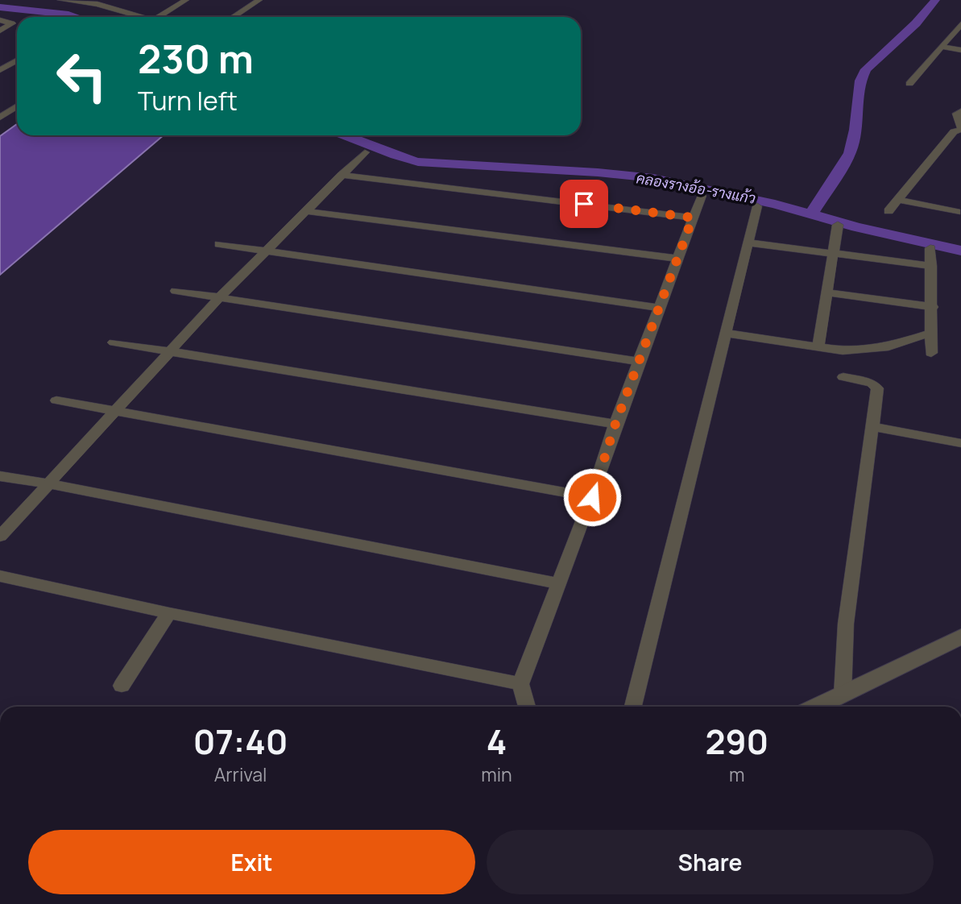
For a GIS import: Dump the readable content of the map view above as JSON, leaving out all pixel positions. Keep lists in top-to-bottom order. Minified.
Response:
{"water":["คลองรางอ้อ-รางแก้ว"],"page":{"turn":["230 m","Turn left"],"eta":["07:40","Arrival","4","min","290","m"],"buttons":["Exit","Share"]}}
